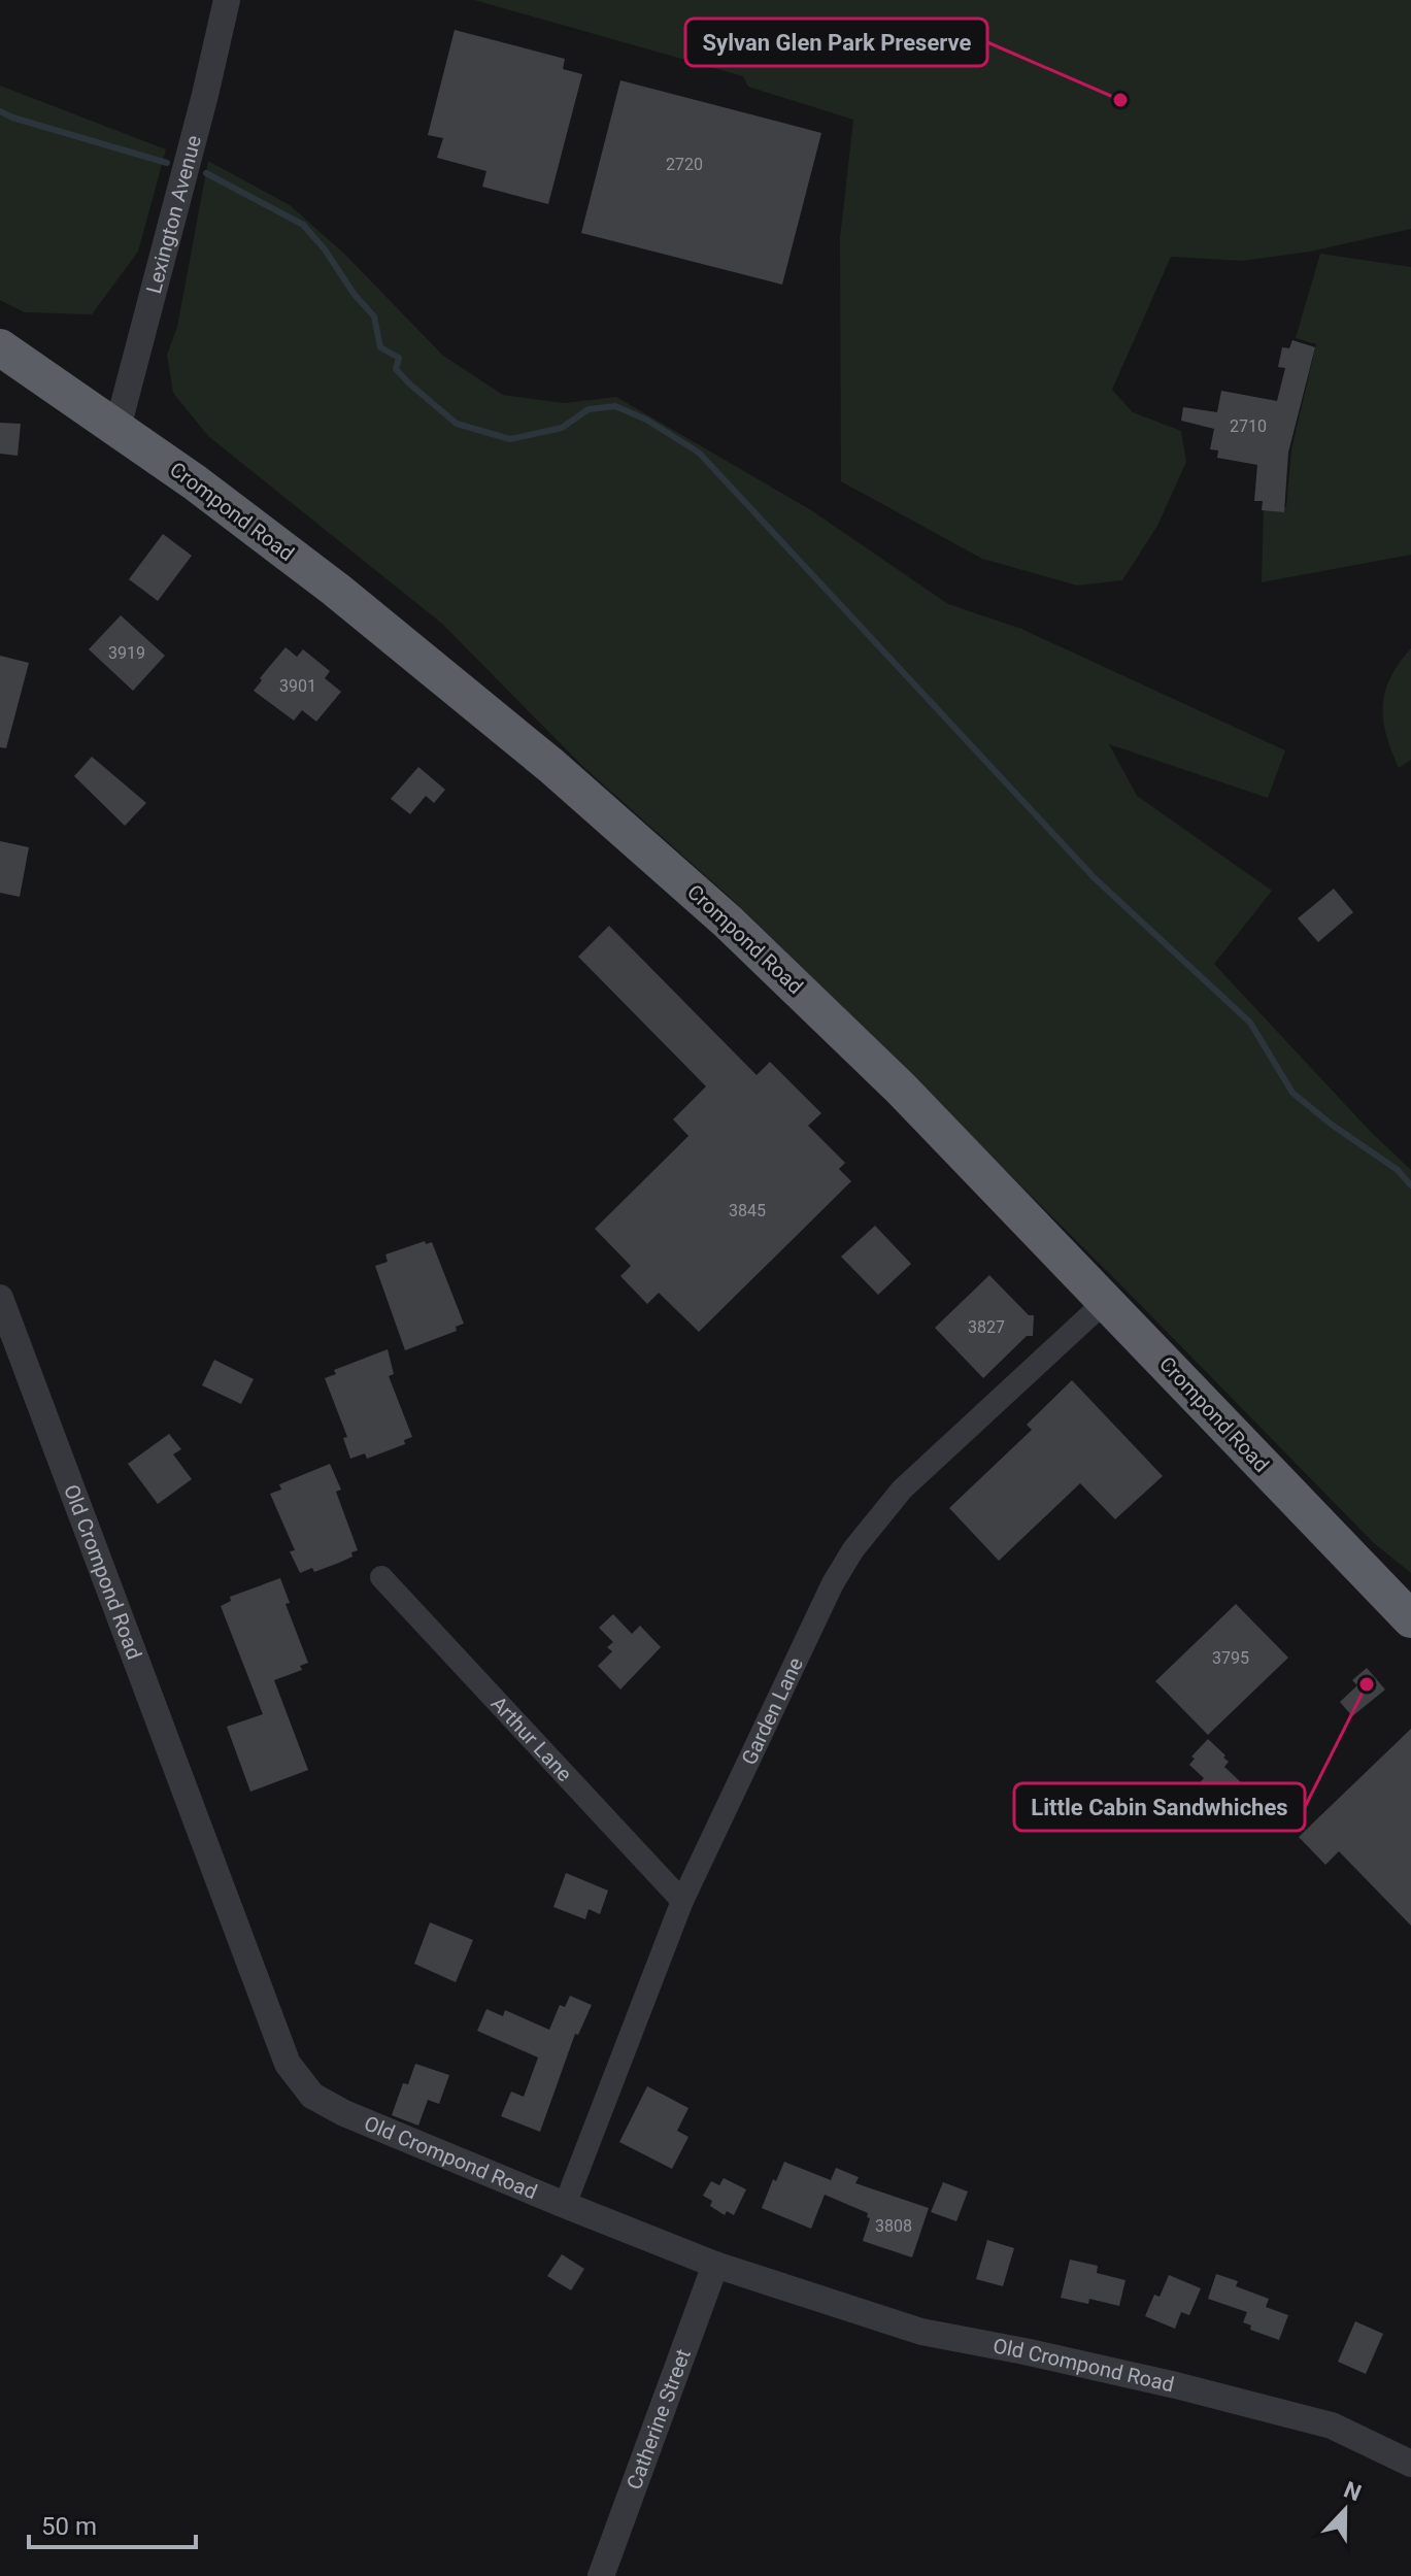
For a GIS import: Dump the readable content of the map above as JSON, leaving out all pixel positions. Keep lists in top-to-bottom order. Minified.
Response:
{"streets":{"highway":["Crompond Road"],"street":["Lexington Avenue","Old Crompond Road","Garden Lane","Arthur Lane","Catherine Street"]},"crossings":[["Lexington Avenue","Crompond Road"],["Crompond Road","Garden Lane"],["Old Crompond Road","Garden Lane"],["Old Crompond Road","Catherine Street"],["Garden Lane","Arthur Lane"]],"places":["Sylvan Glen Park Preserve","Little Cabin Sandwhiches"],"house_numbers":["2720","2710","3919","3901","3845","3827","3795","3808"],"scale_bar":"50 m","north":"top"}
